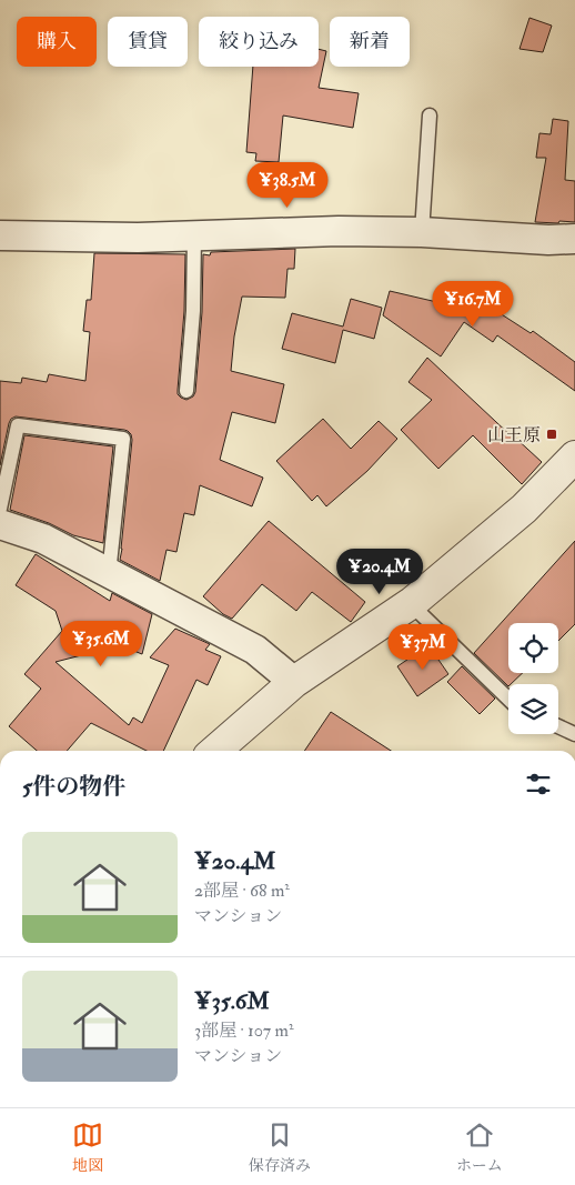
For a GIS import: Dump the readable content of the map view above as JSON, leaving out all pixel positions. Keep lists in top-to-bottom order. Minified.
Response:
{"places":{"transit":["山王原"]},"page":{"chip":["購入","賃貸","絞り込み","新着"],"price":["¥38.5M","¥16.7M","¥20.4M","¥35.6M","¥37M"],"heading":"5件の物件","list":[{"name":"¥20.4M","note":"2部屋 · 68 m² · マンション"},{"name":"¥35.6M","note":"3部屋 · 107 m² · マンション"}],"tabs":["地図","保存済み","ホーム"]}}
